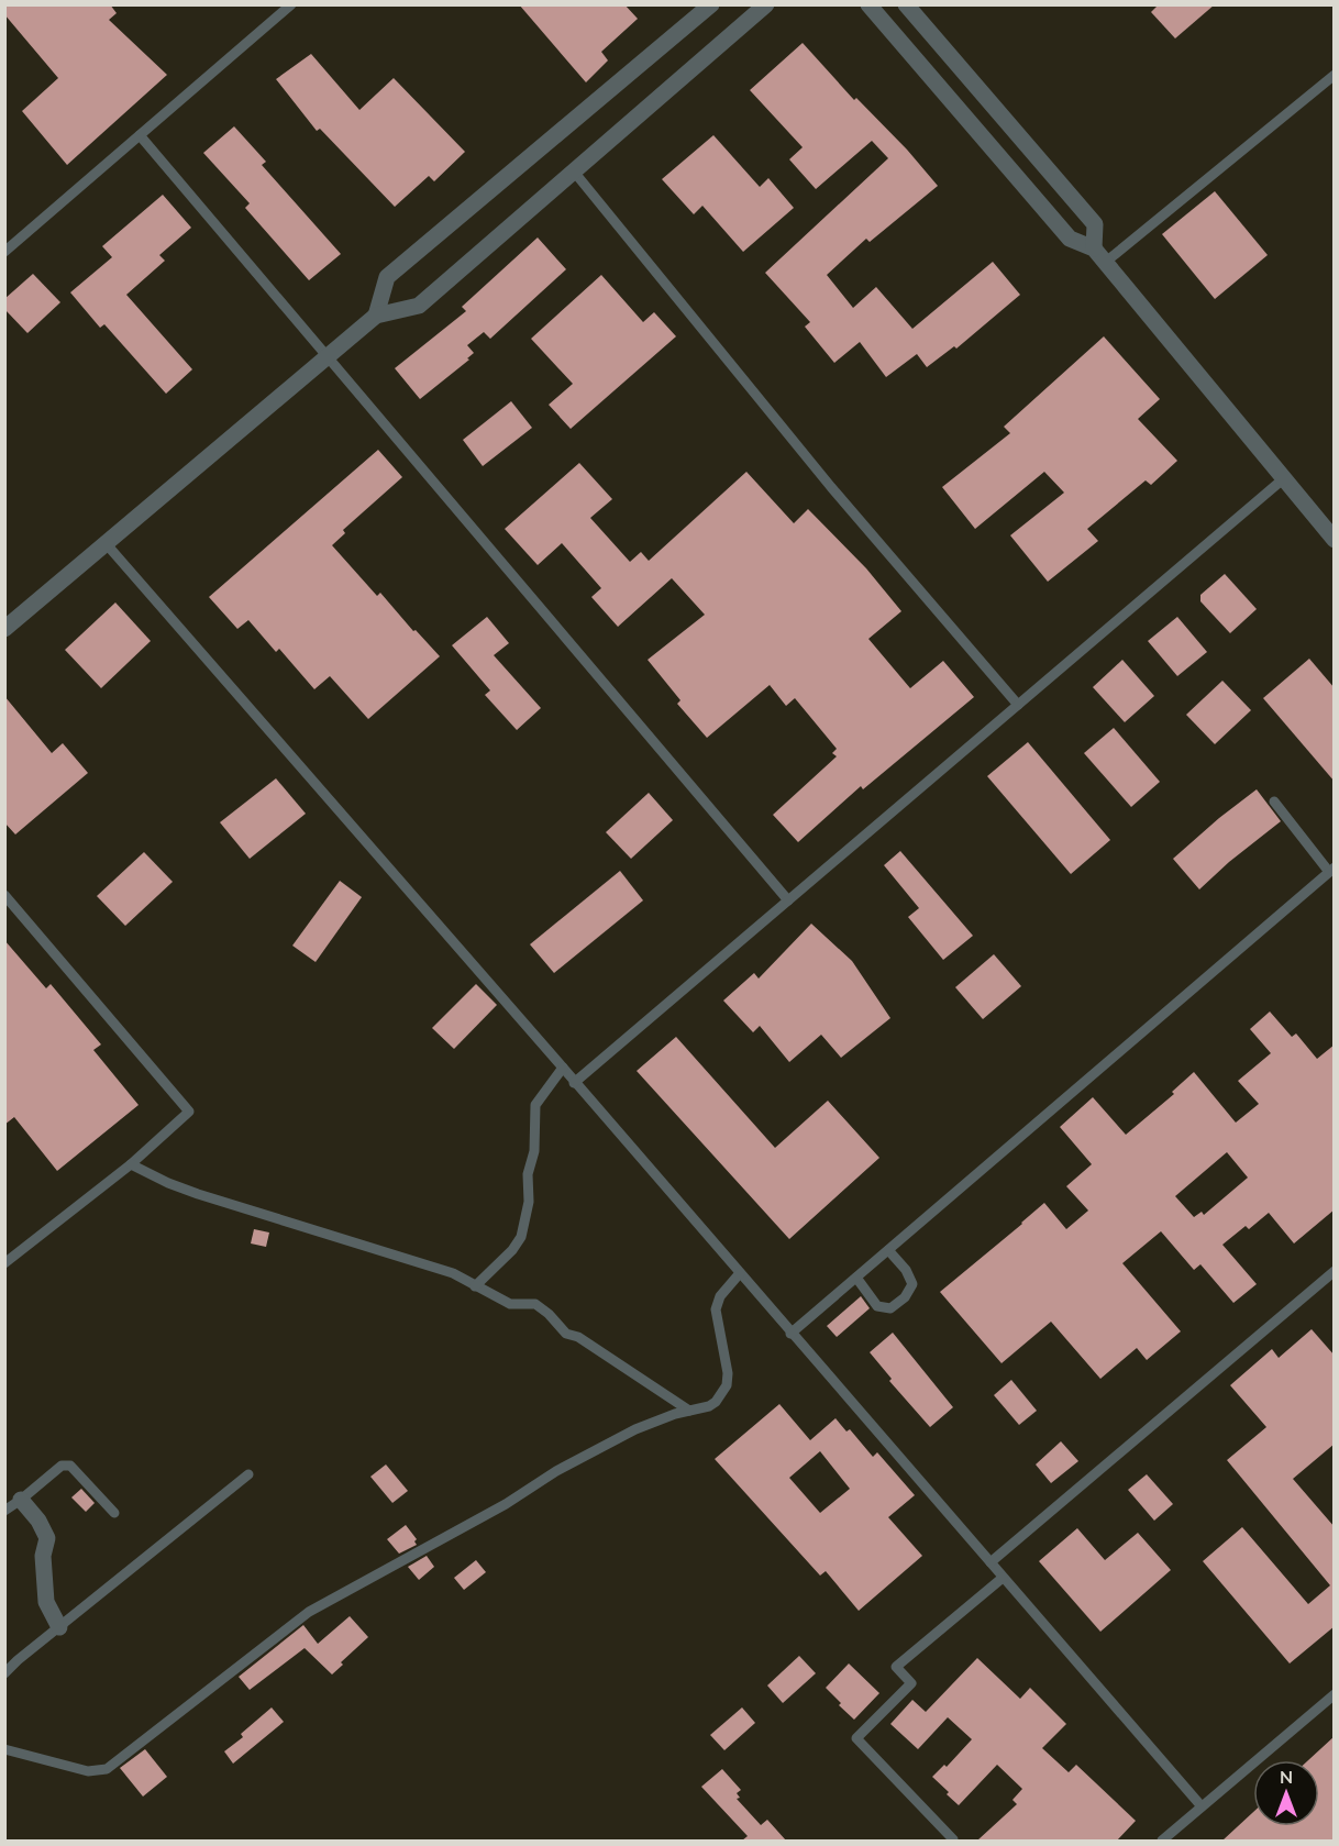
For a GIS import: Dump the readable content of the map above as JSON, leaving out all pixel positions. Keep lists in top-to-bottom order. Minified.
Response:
{"north":"top"}
